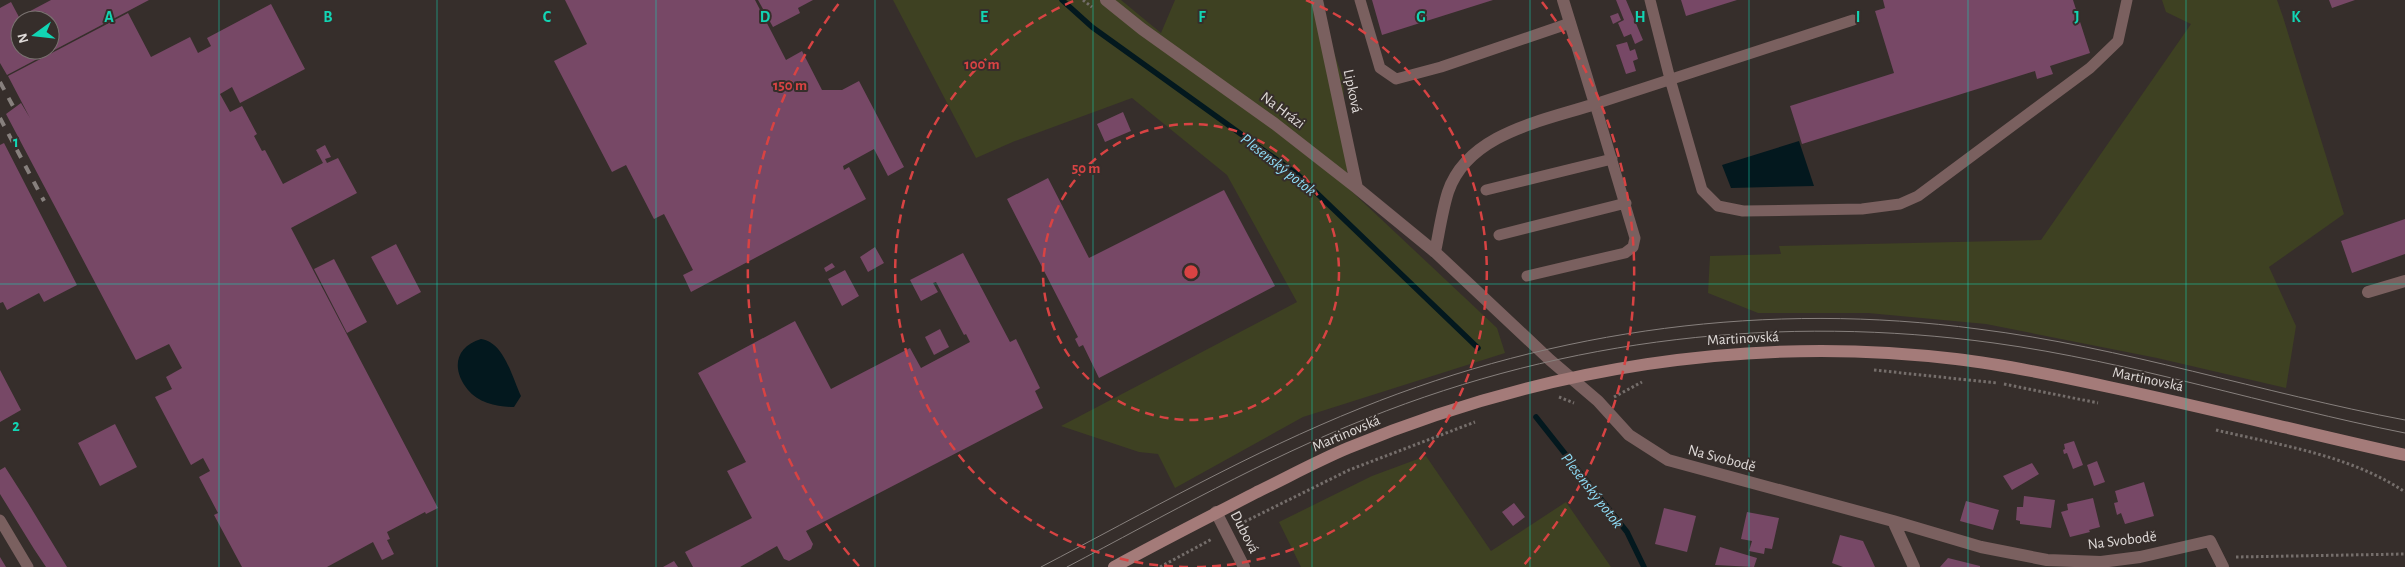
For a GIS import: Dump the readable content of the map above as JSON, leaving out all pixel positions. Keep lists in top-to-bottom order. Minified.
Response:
{"streets":{"street":["Lipková","Na Hrázi","Martinovská","Na Svobodě","Dubová"]},"crossings":[["Lipková","Na Hrázi"],["Na Hrázi","Martinovská"],["Na Hrázi","Na Svobodě"],["Martinovská","Na Svobodě"],["Martinovská","Dubová"]],"water":["Plesenský potok"],"north":"left","grid":{"columns":["A","B","C","D","E","F","G","H","I","J","K"],"rows":["1","2"]},"rings":["100 m","150 m","50 m"]}
